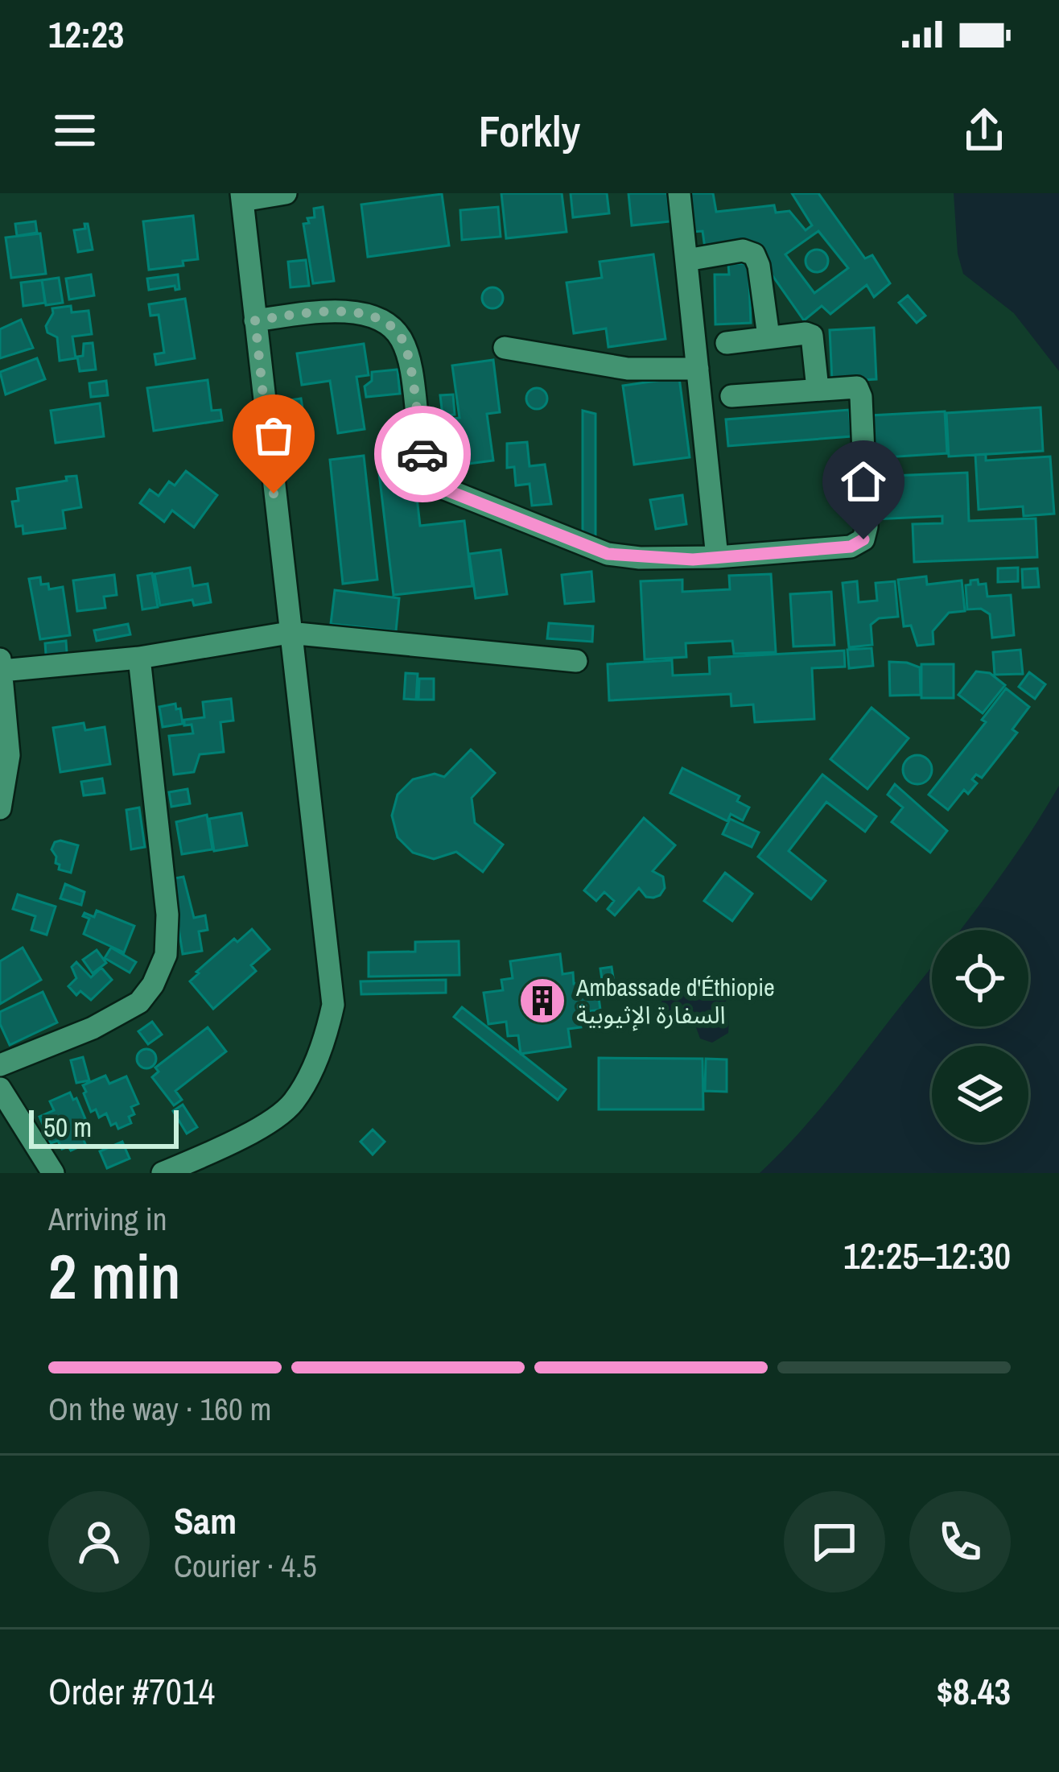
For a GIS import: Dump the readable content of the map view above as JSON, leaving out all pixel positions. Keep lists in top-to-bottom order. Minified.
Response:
{"places":{"building":["Ambassade d'Éthiopie السفارة الإثيوبية"]},"scale_bar":"50 m","page":{"status":"12:23","header":"Forkly","scale":"50 m","heading":["2 min","Arriving in","12:25–12:30"],"panel":["Sam","Courier · 4.5","Order #7014","$8.43"],"bar":"On the way · 160 m"}}
